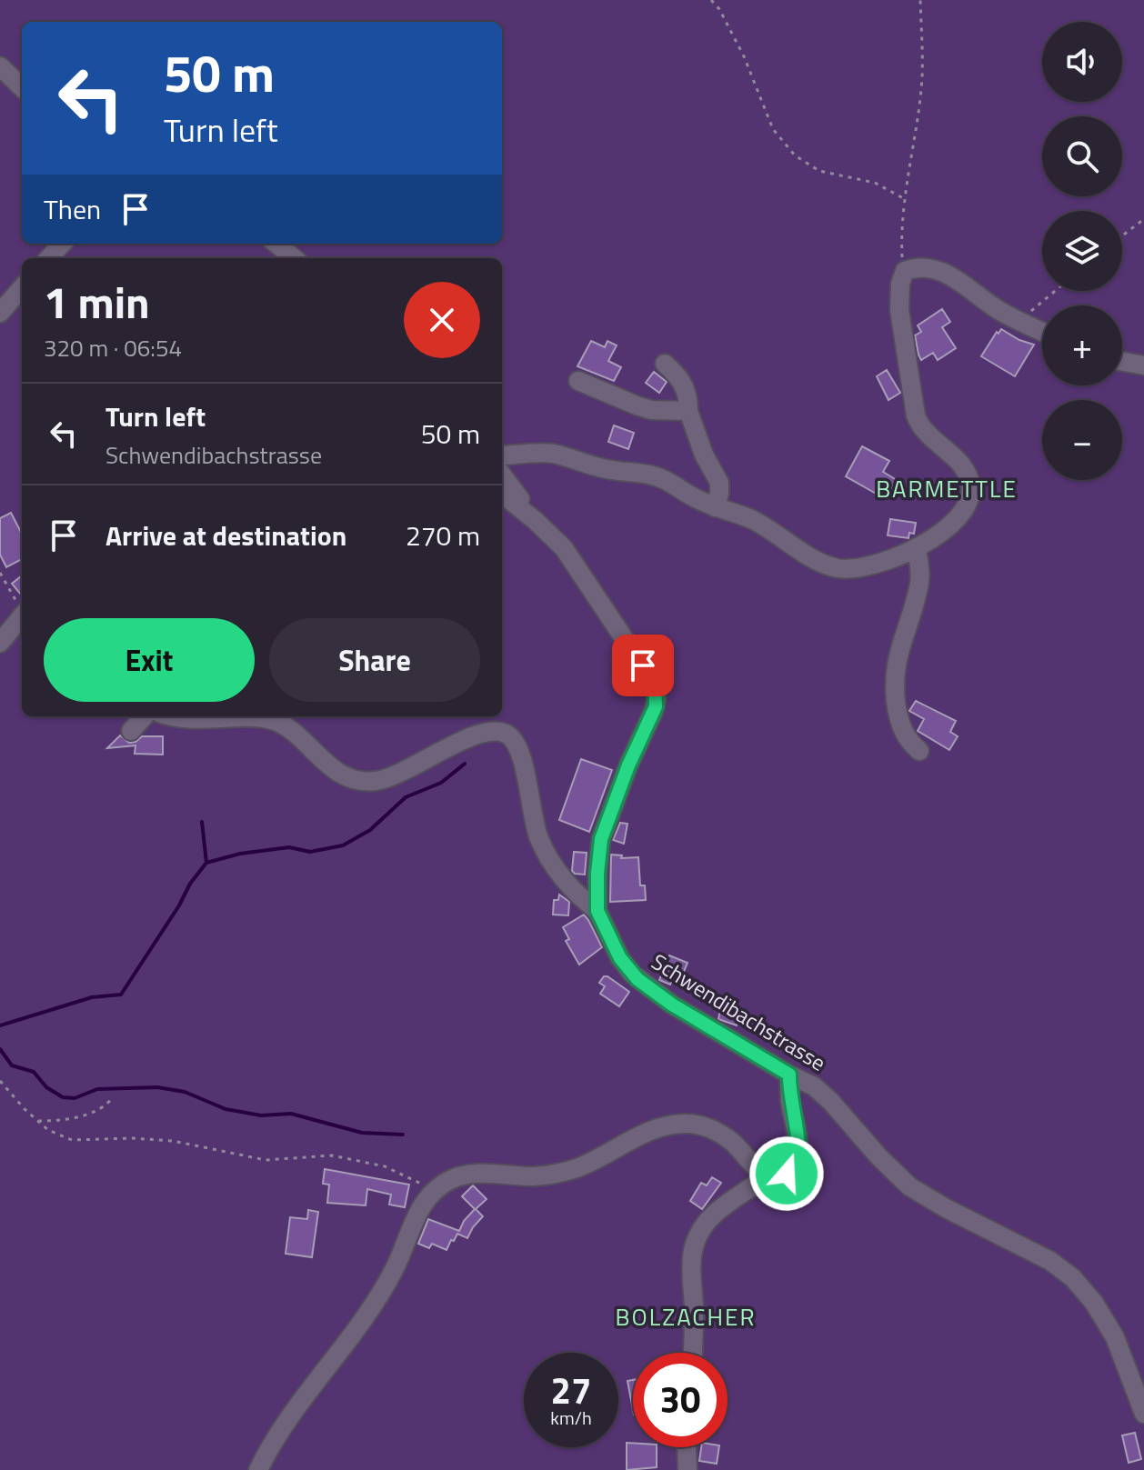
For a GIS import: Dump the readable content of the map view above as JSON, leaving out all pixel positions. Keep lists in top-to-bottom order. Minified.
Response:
{"streets":{"street":["Schwendibachstrasse"]},"districts":["BARMETTLE","BOLZACHER"],"page":{"map_buttons":["+","−"],"turn":["50 m","Turn left"],"then":"Then","heading":["1 min","320 m · 06:54"],"list":[{"name":"Turn left","note":"Schwendibachstrasse","value":"50 m"},{"name":"Arrive at destination","value":"270 m"}],"buttons":["Exit","Share"],"speed":"27 km/h","limit":"30"}}
